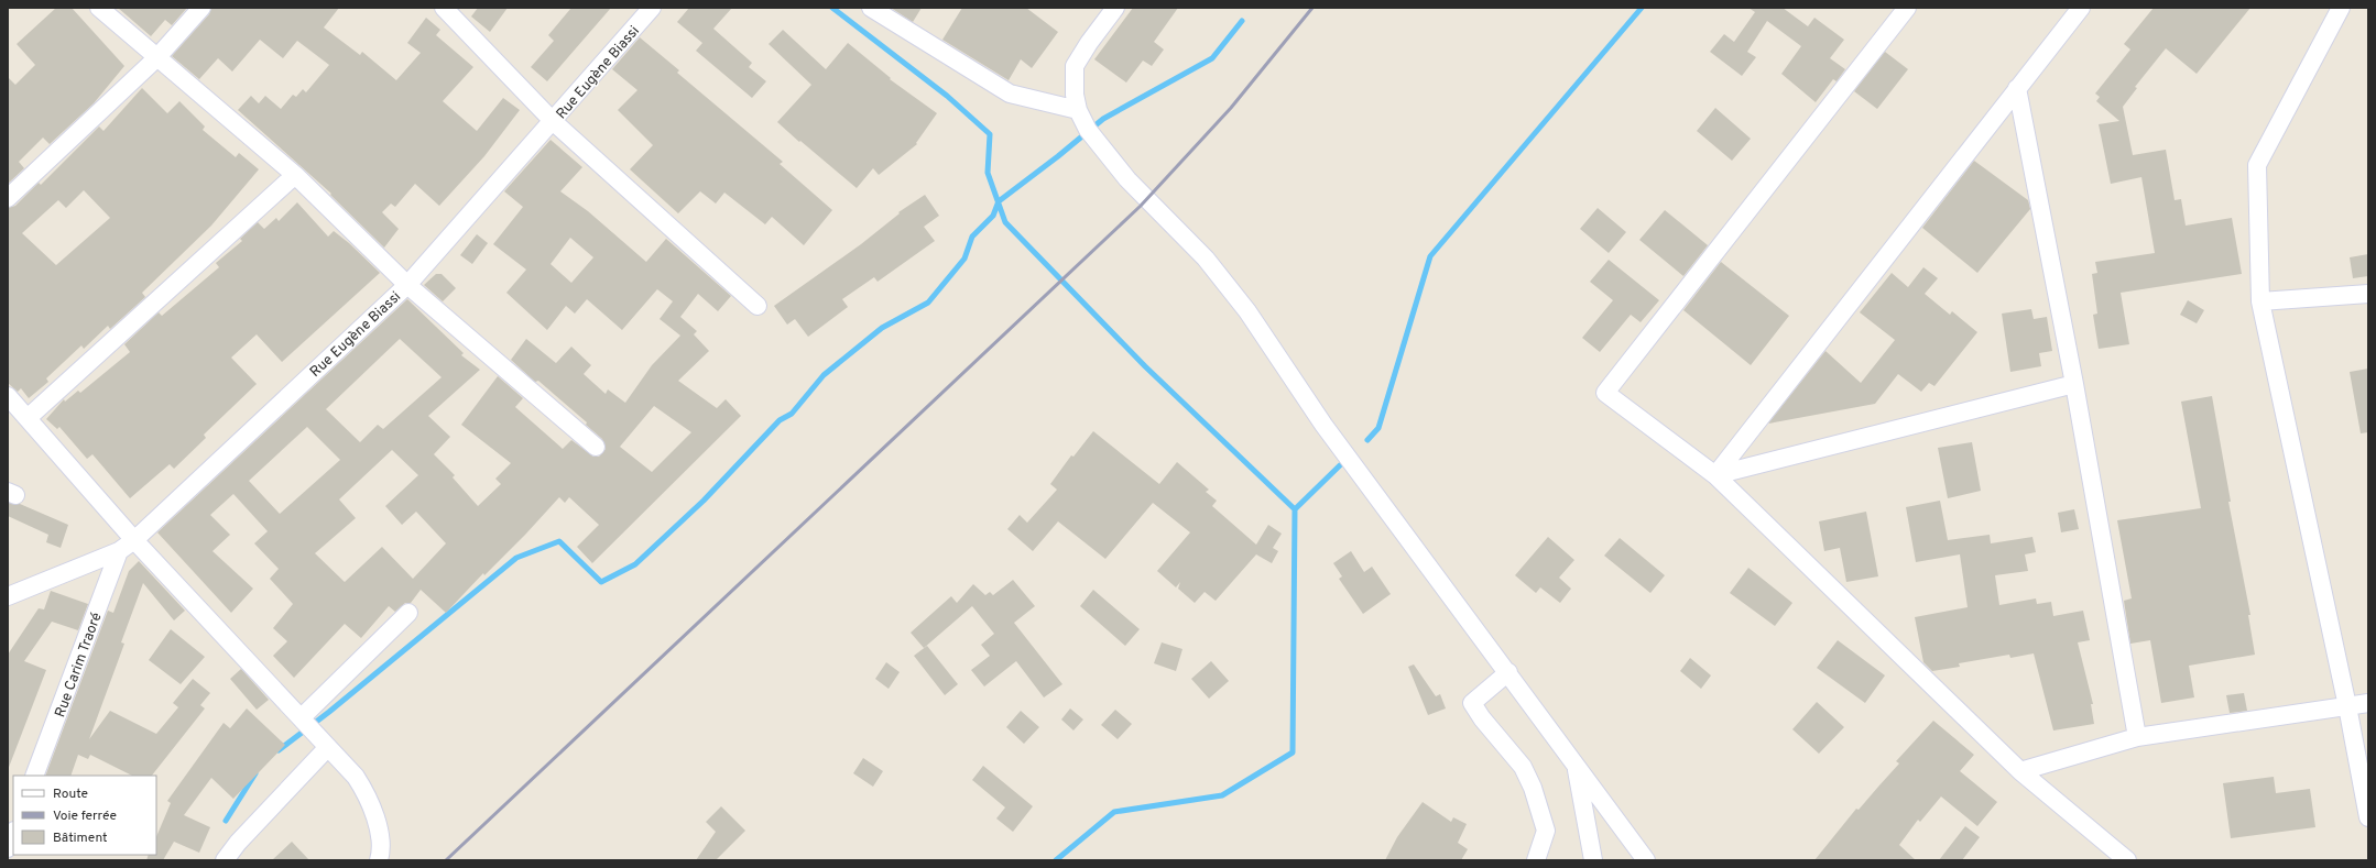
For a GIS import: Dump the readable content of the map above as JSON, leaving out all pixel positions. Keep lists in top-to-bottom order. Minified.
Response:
{"streets":{"street":["Rue Eugène Biassi","Rue Carim Traoré"]},"crossings":[["Rue Eugène Biassi","Rue Carim Traoré"]],"legend":["Route","Voie ferrée","Bâtiment"]}
